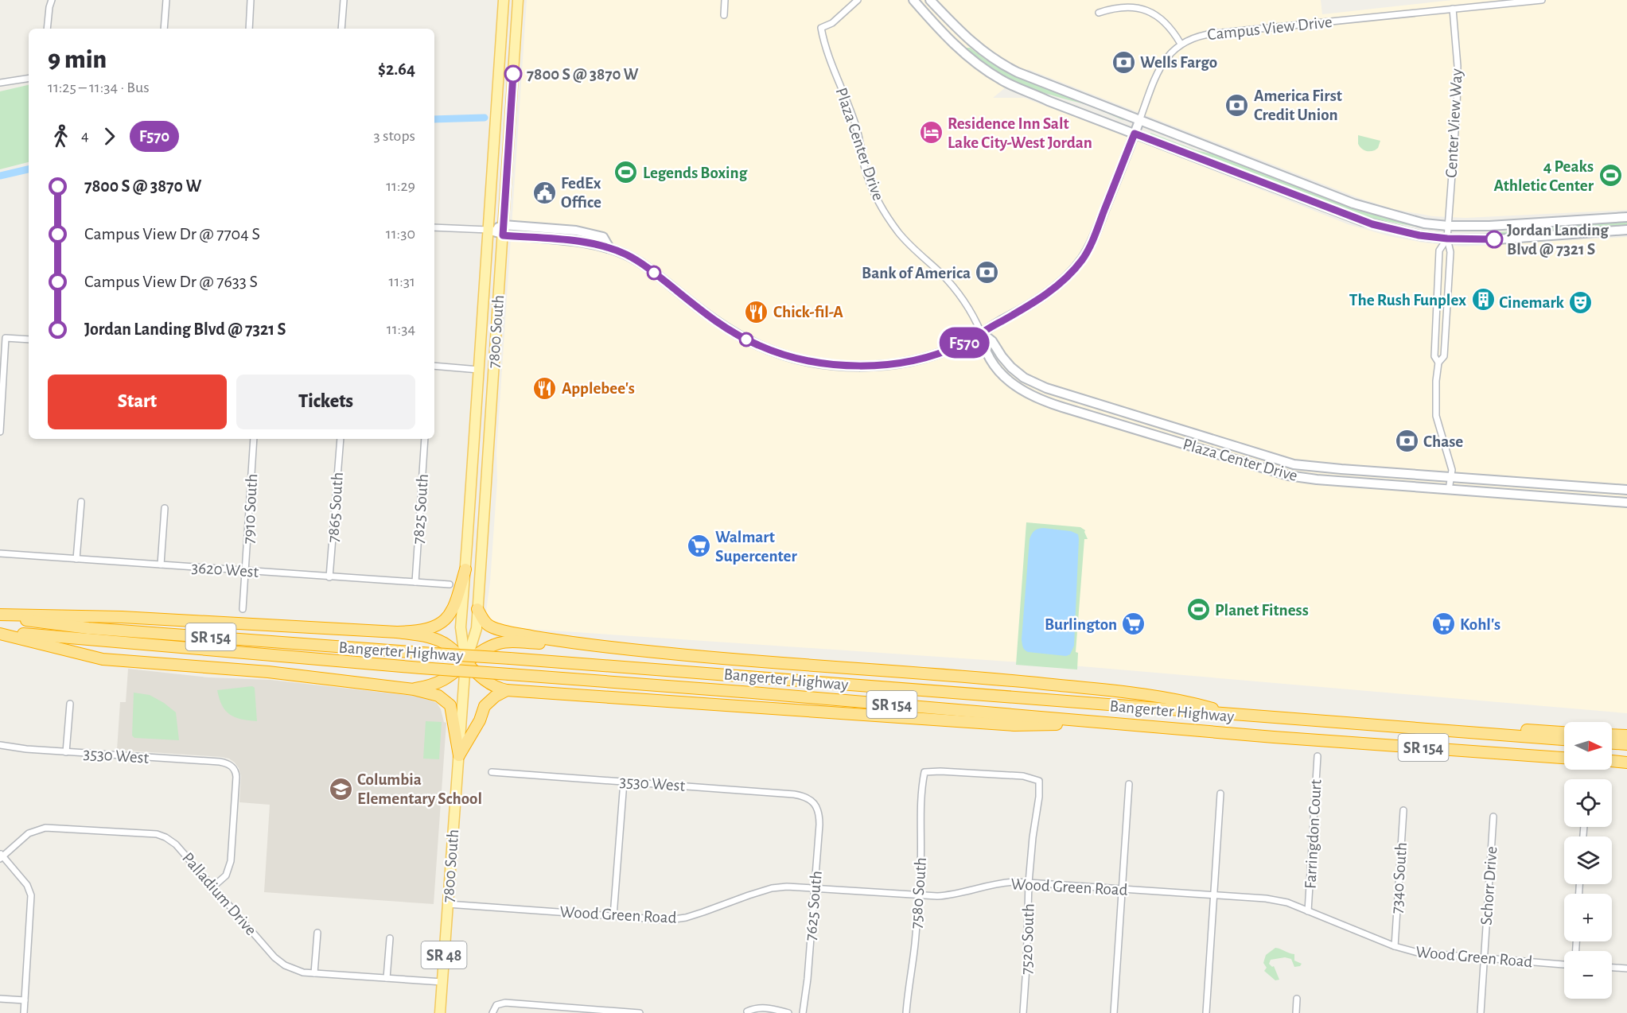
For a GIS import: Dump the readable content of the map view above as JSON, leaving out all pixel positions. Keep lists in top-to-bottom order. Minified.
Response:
{"streets":{"highway":["SR 154","Bangerter Highway"],"main road":["7800 South","SR 48"],"street":["Campus View Drive","Center View Way","Plaza Center Drive","7865 South","7910 South","7825 South","3620 West","3530 West","Farringdon Court","7340 South","Schorr Drive","Wood Green Road","7580 South","Palladium Drive","7625 South","7520 South"]},"crossings":[["Campus View Drive","Center View Way"],["Campus View Drive","Plaza Center Drive"],["Campus View Drive","7800 South"],["Center View Way","Plaza Center Drive"],["7800 South","Wood Green Road"],["7800 South","Palladium Drive"],["7865 South","3620 West"],["7910 South","3620 West"],["7825 South","3620 West"],["3530 West","Palladium Drive"],["3530 West","7625 South"],["Farringdon Court","Wood Green Road"],["7340 South","Wood Green Road"],["Schorr Drive","Wood Green Road"],["Wood Green Road","7580 South"],["Wood Green Road","7625 South"],["Wood Green Road","7520 South"],["7580 South","7520 South"]],"places":{"bank":["Wells Fargo","America First Credit Union","Bank of America","Chase"],"other":["7800 S @ 3870 W","Jordan Landing Blvd @ 7321 S"],"hotel":["Residence Inn Salt Lake City-West Jordan"],"sports":["Legends Boxing","4 Peaks Athletic Center","Planet Fitness"],"public building":["FedEx Office"],"building":["The Rush Funplex"],"theatre":["Cinemark"],"restaurant":["Chick-fil-A","Applebee's"],"supermarket":["Walmart Supercenter","Burlington","Kohl's"],"school or university":["Columbia Elementary School"]},"lines":["bus line F570"],"north":"right","page":{"on_map":"F570","heading":["9 min","11:25 – 11:34 · Bus","$2.64"],"legs":["4","F570","3 stops"],"list":[{"name":"7800 S @ 3870 W","value":"11:29"},{"name":"Campus View Dr @ 7704 S","value":"11:30"},{"name":"Campus View Dr @ 7633 S","value":"11:31"},{"name":"Jordan Landing Blvd @ 7321 S","value":"11:34"}],"buttons":["Start","Tickets"],"map_buttons":["+","−"]}}
